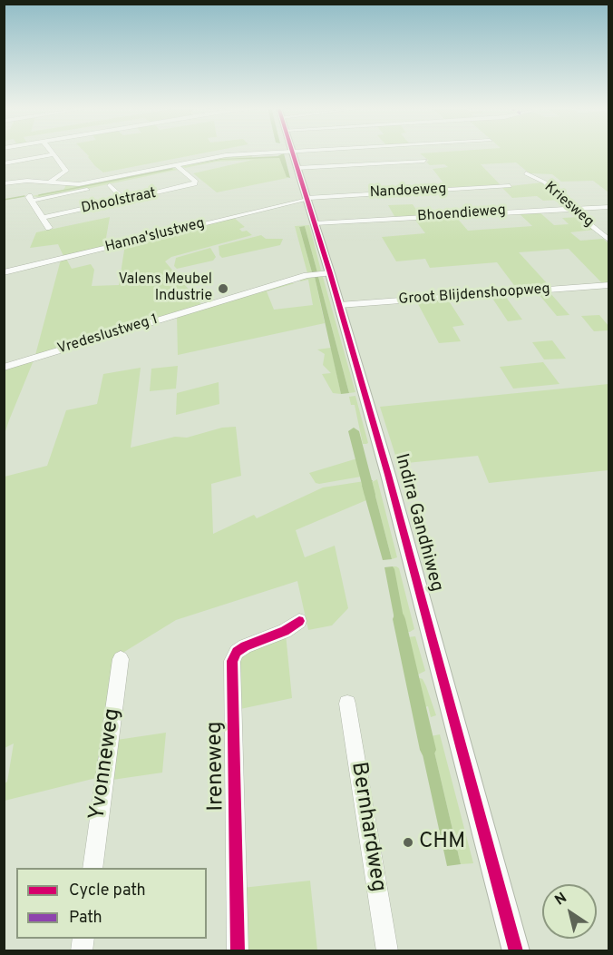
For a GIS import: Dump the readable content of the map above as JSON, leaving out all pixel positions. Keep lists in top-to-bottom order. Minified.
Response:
{"streets":{"main road":["Indira Gandhiweg"],"street":["Nandoeweg","Dhoolstraat","Kriesweg","Bhoendieweg","Hanna'slustweg","Groot Blijdenshoopweg","Vredeslustweg 1","Yvonneweg","Ireneweg","Bernhardweg"]},"crossings":[["Nandoeweg","Hanna'slustweg"],["Nandoeweg","Indira Gandhiweg"],["Kriesweg","Bhoendieweg"],["Bhoendieweg","Indira Gandhiweg"],["Hanna'slustweg","Indira Gandhiweg"],["Groot Blijdenshoopweg","Indira Gandhiweg"],["Vredeslustweg 1","Indira Gandhiweg"]],"places":["Valens Meubel Industrie","CHM"],"legend":["Cycle path","Path"],"north":"top left"}
